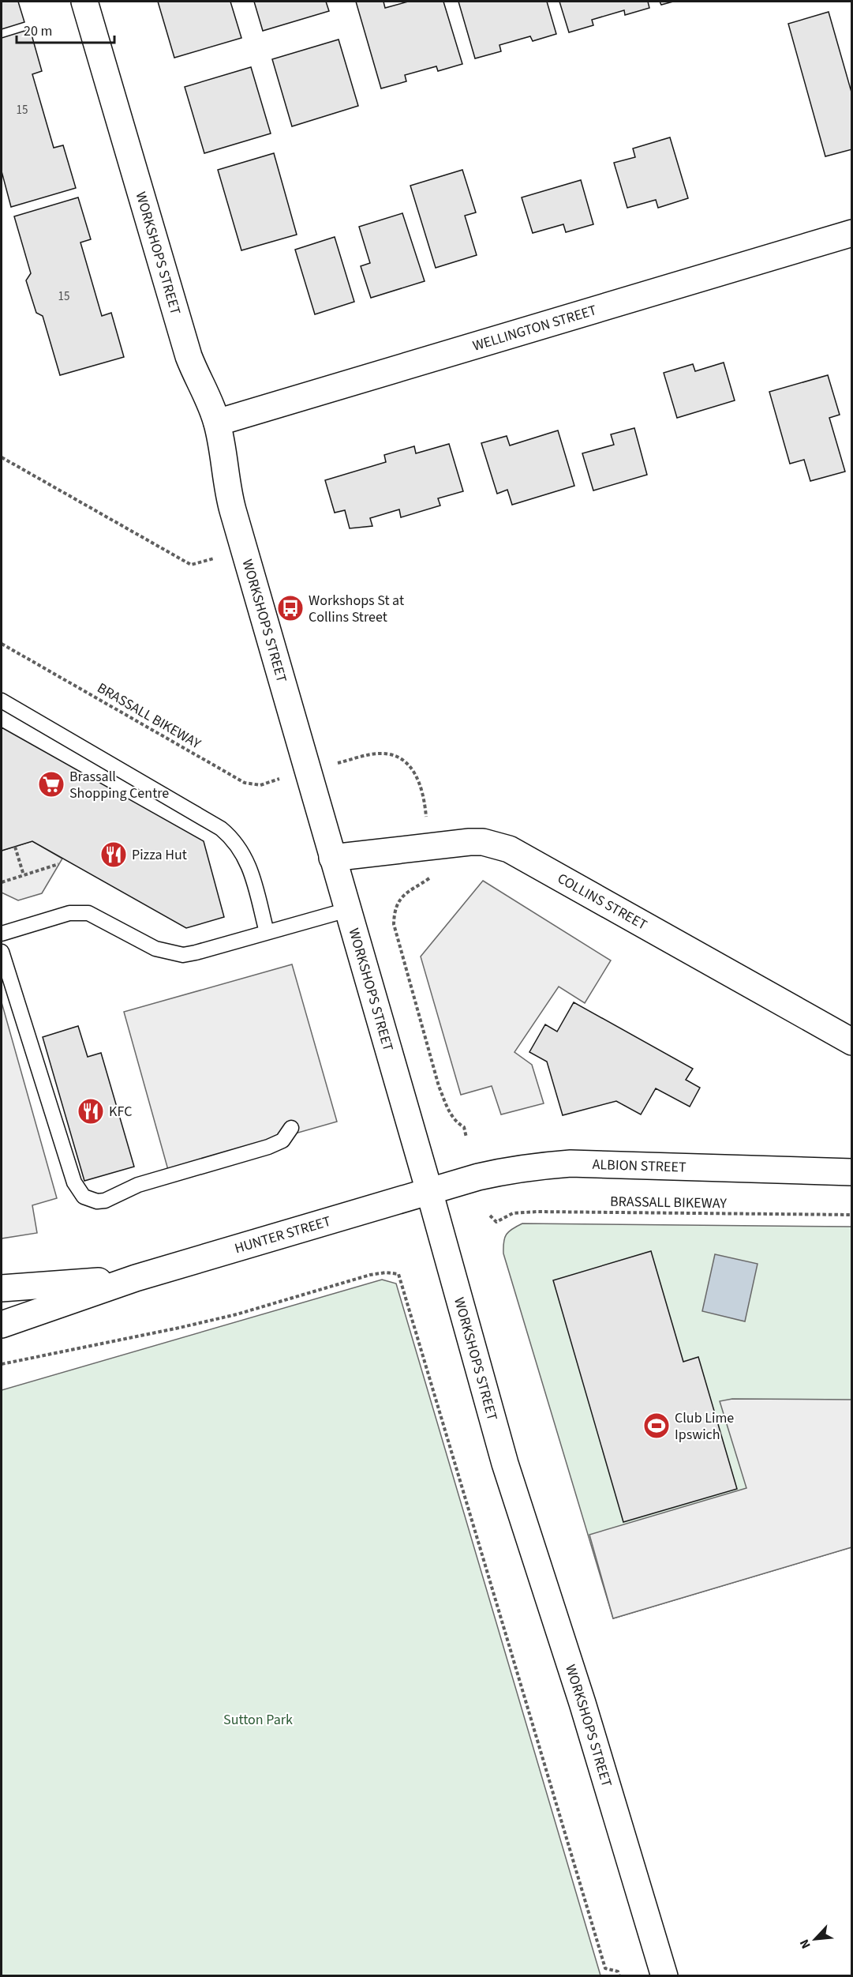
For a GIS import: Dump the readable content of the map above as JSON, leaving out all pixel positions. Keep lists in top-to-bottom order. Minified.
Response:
{"streets":{"street":["WORKSHOPS STREET","WELLINGTON STREET","COLLINS STREET","ALBION STREET","HUNTER STREET"],"path":["BRASSALL BIKEWAY"]},"crossings":[["WORKSHOPS STREET","WELLINGTON STREET"],["WORKSHOPS STREET","COLLINS STREET"],["WORKSHOPS STREET","ALBION STREET"],["WORKSHOPS STREET","HUNTER STREET"],["ALBION STREET","HUNTER STREET"]],"parks":["Sutton Park"],"places":{"bus stop":["Workshops St at Collins Street"],"supermarket":["Brassall Shopping Centre"],"restaurant":["Pizza Hut","KFC"],"sports":["Club Lime Ipswich"]},"house_numbers":["15","15"],"scale_bar":"20 m","north":"bottom left"}
